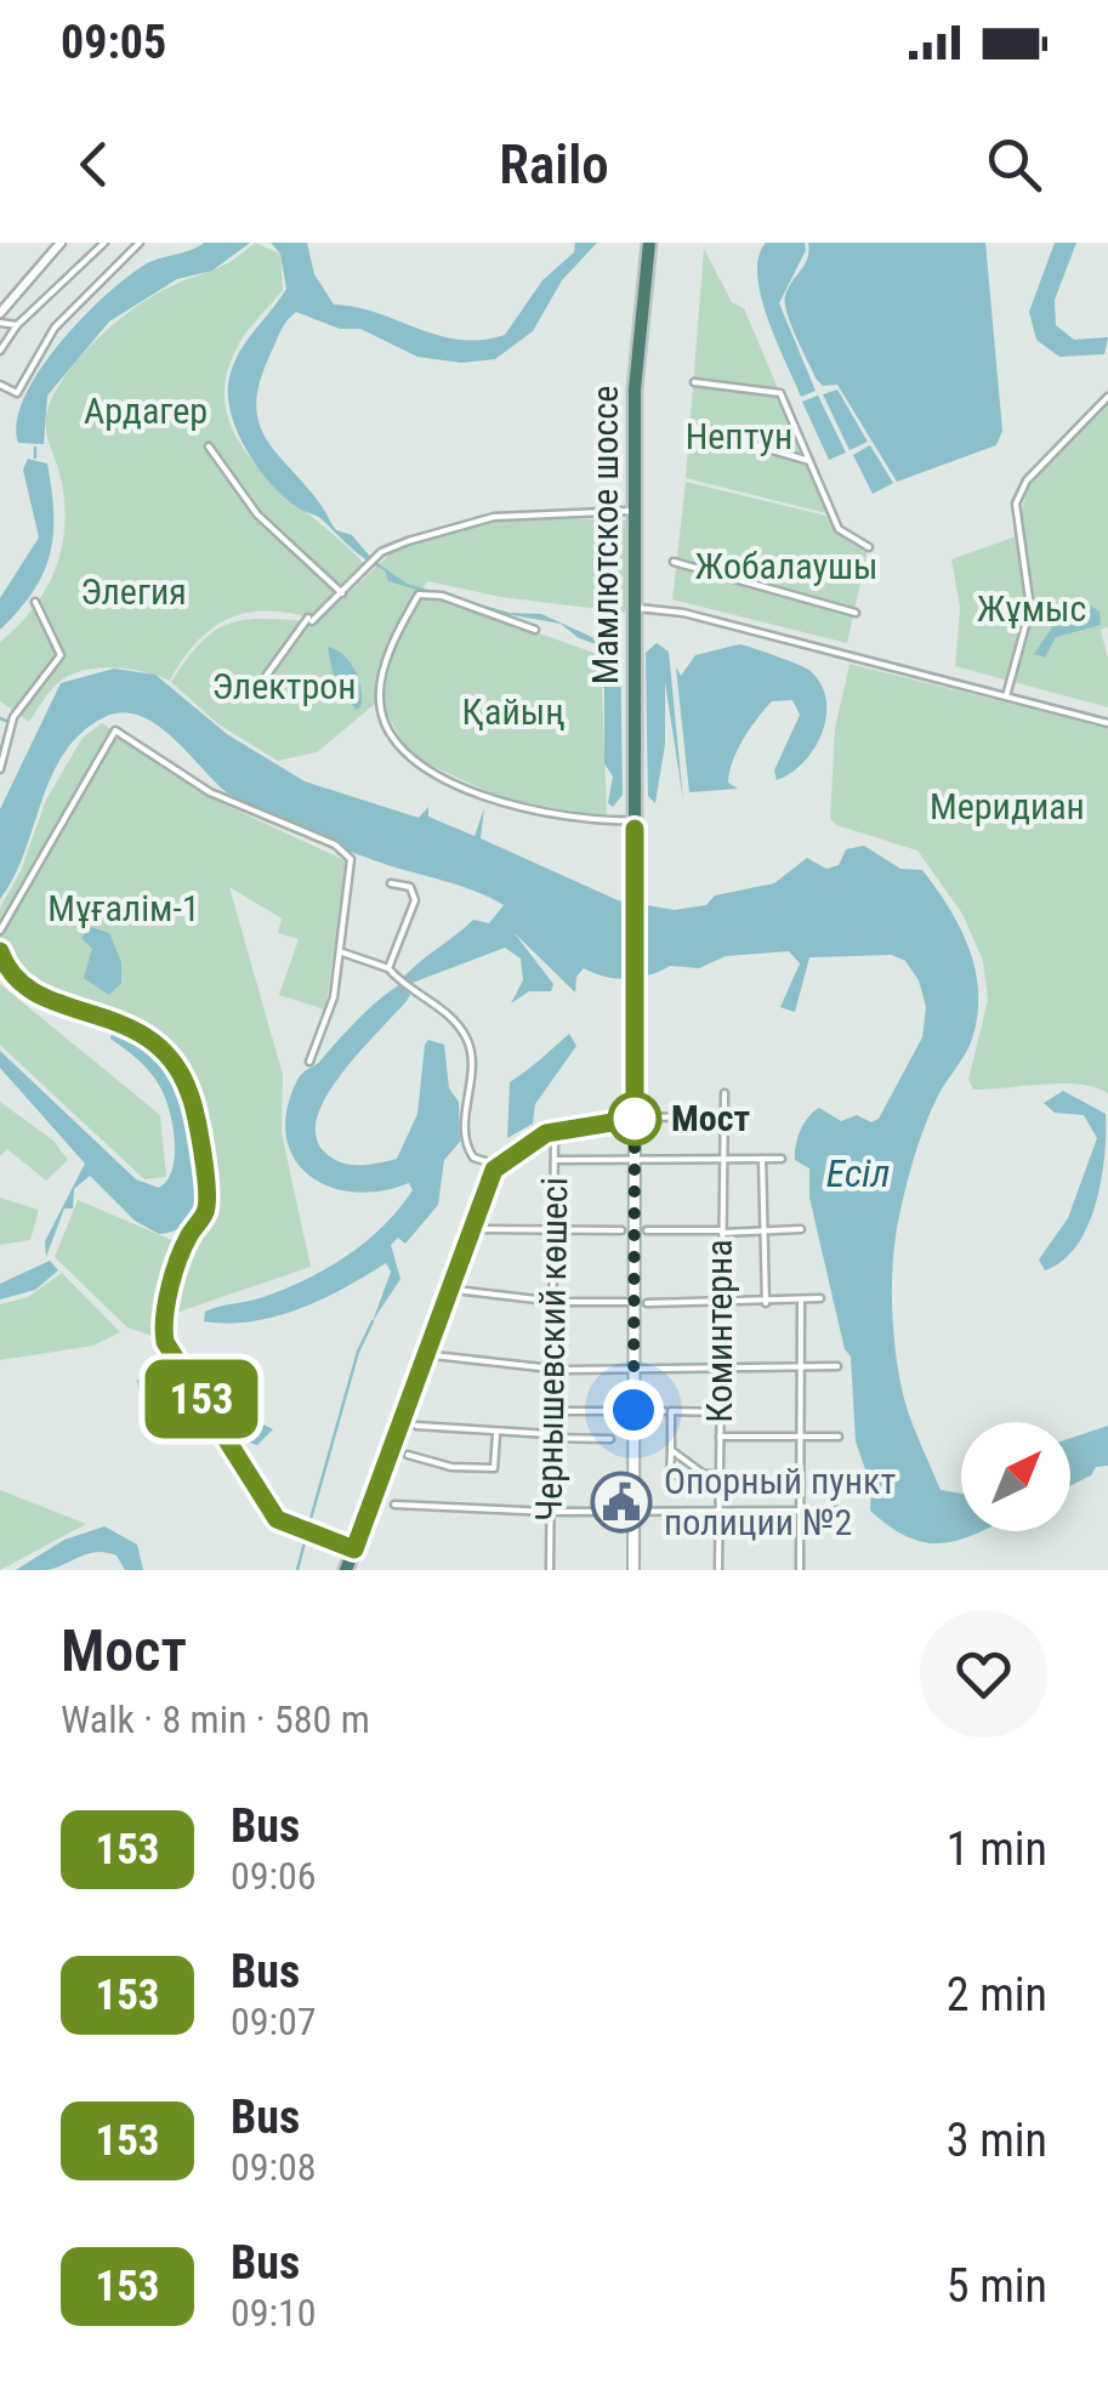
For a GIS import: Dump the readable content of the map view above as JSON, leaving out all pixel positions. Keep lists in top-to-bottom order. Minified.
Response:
{"streets":{"highway":["Мамлютское шоссе"],"street":["Коминтерна","Чернышевский көшесі"]},"water":["Есіл"],"parks":["Ардагер","Нептун","Жобалаушы","Элегия","Жұмыс","Электрон","Қайың","Меридиан","Мұғалім-1"],"places":{"other":["Мост"],"public building":["Опорный пункт полиции №2"]},"lines":["bus line 153"],"north":"top right","page":{"status":"09:05","header":"Railo","on_map":"153","heading":["Мост","Walk · 8 min · 580 m"],"list":[{"mark":"153","name":"Bus","note":"09:06","value":"1 min"},{"mark":"153","name":"Bus","note":"09:07","value":"2 min"},{"mark":"153","name":"Bus","note":"09:08","value":"3 min"},{"mark":"153","name":"Bus","note":"09:10","value":"5 min"}]}}
